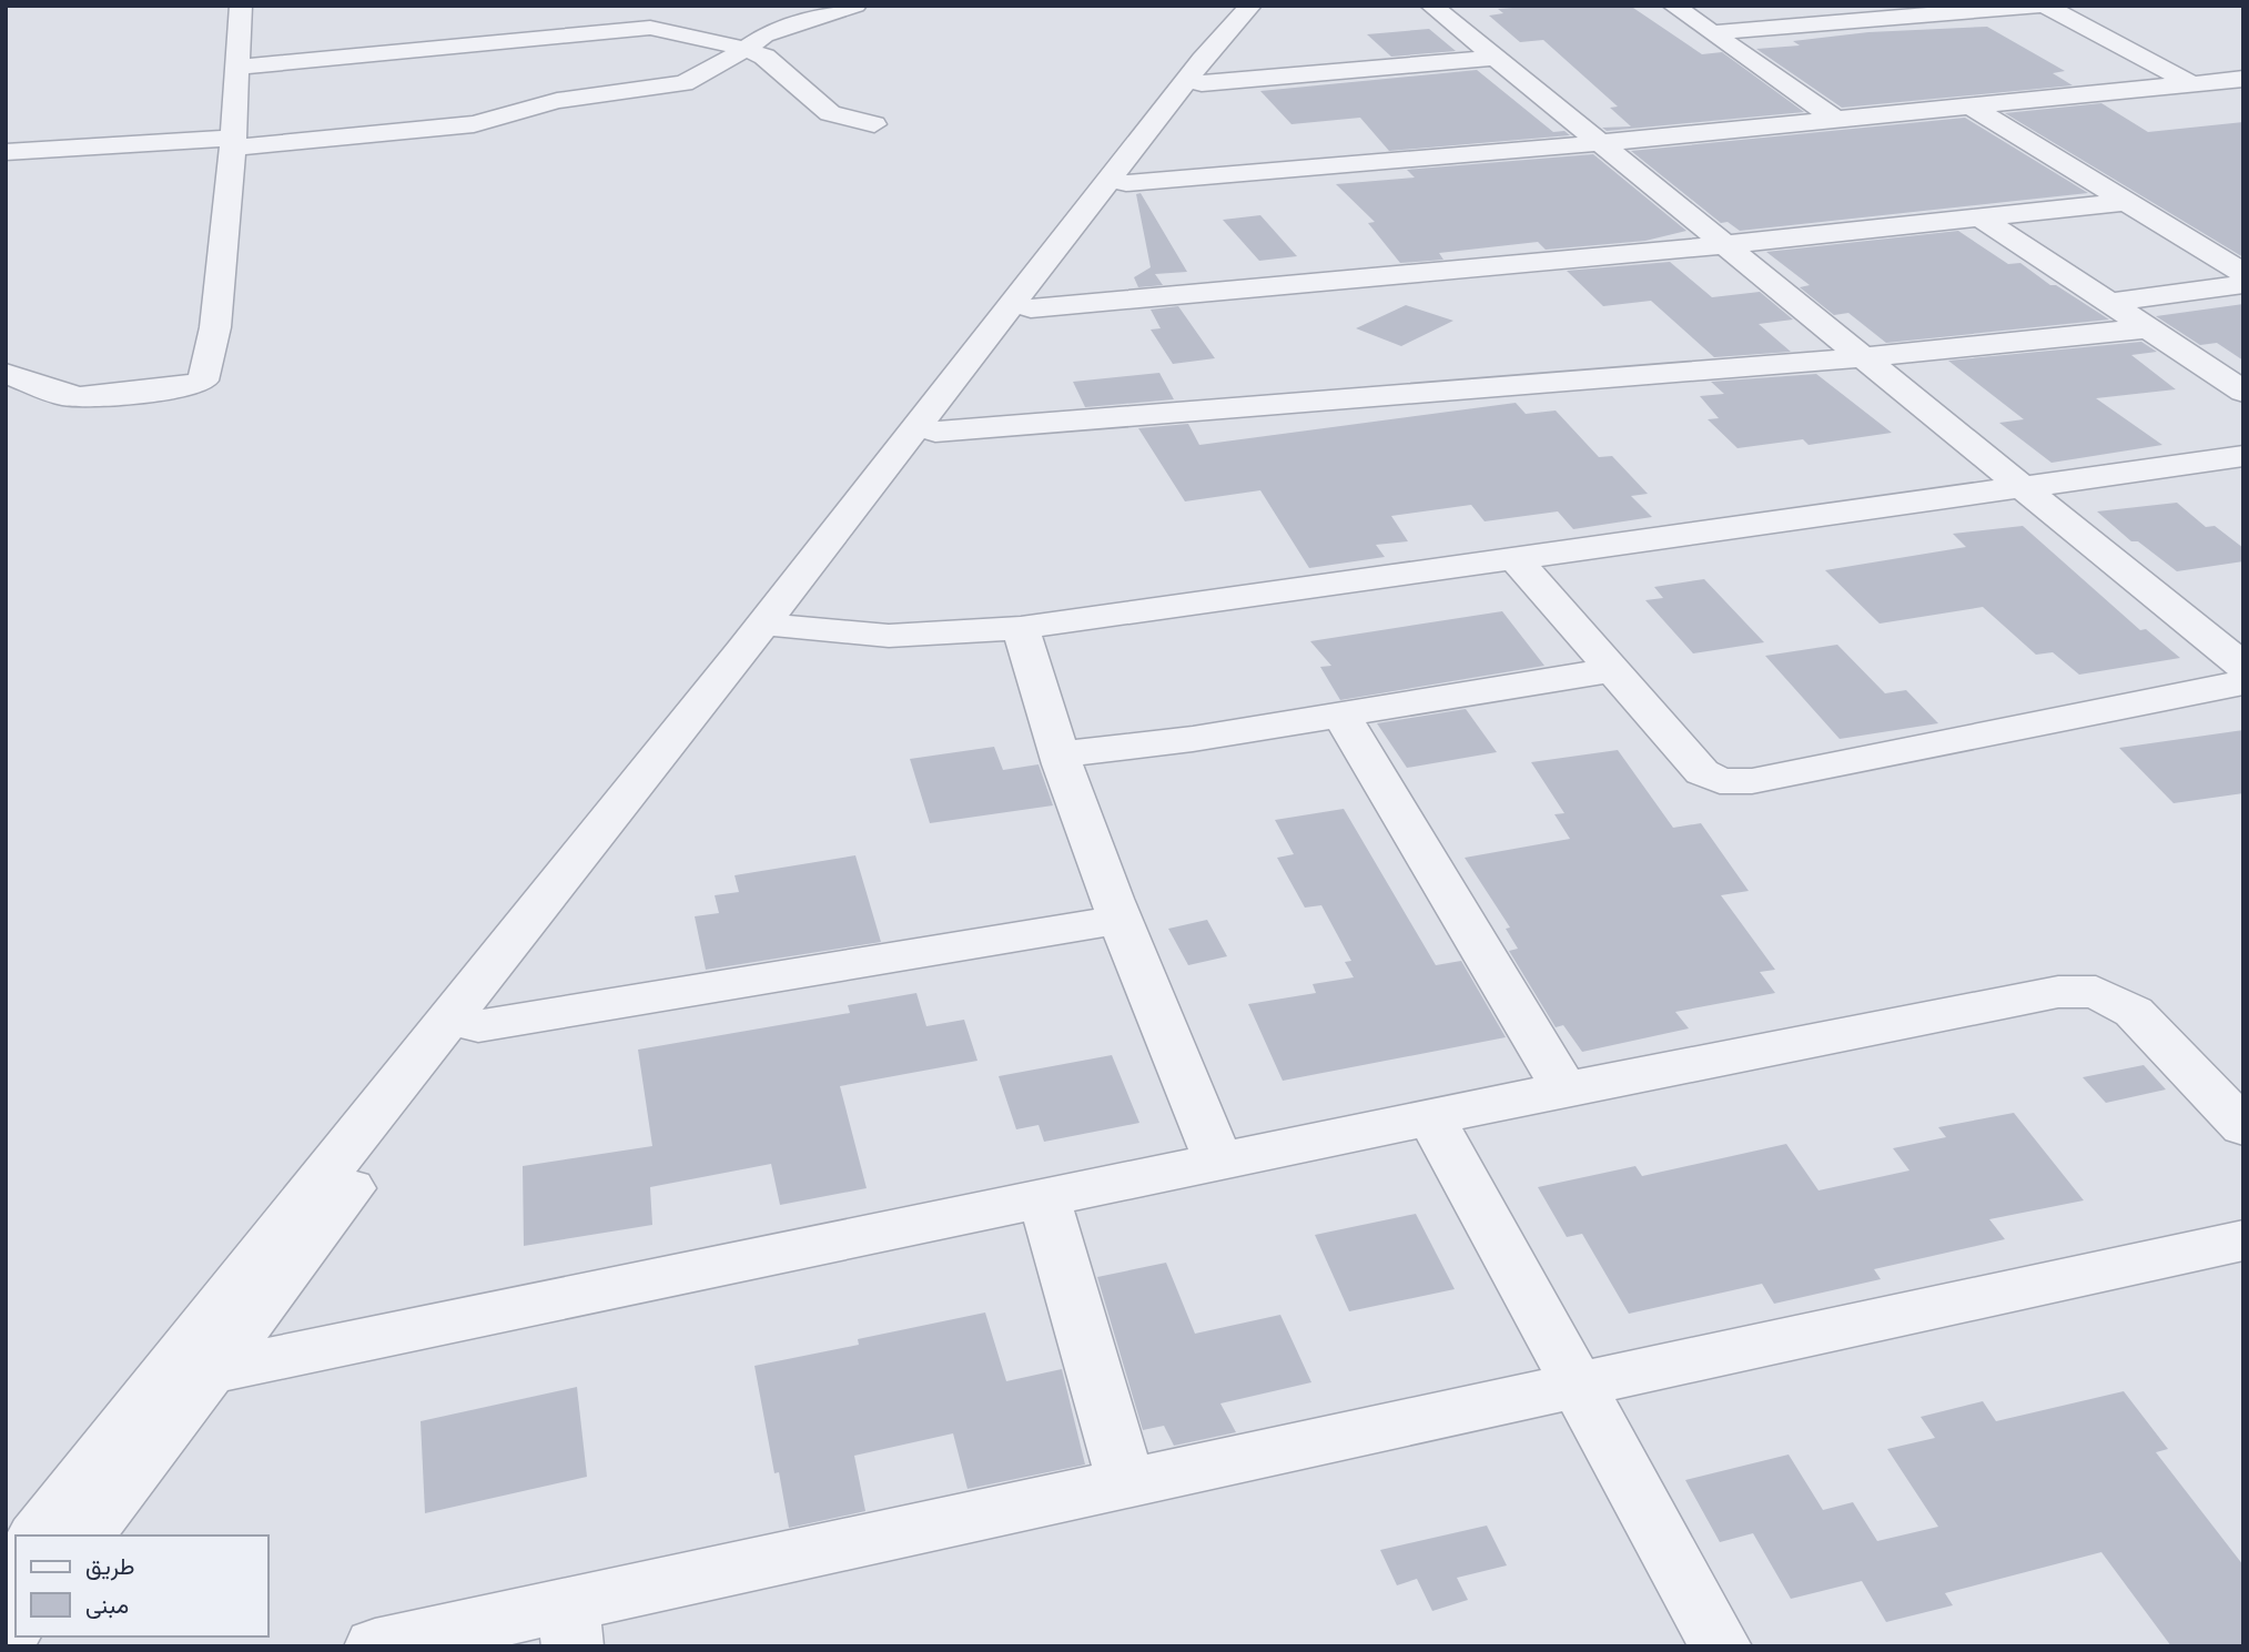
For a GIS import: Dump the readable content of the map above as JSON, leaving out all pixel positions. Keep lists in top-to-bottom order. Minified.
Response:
{"legend":["طريق","مبنى"]}
